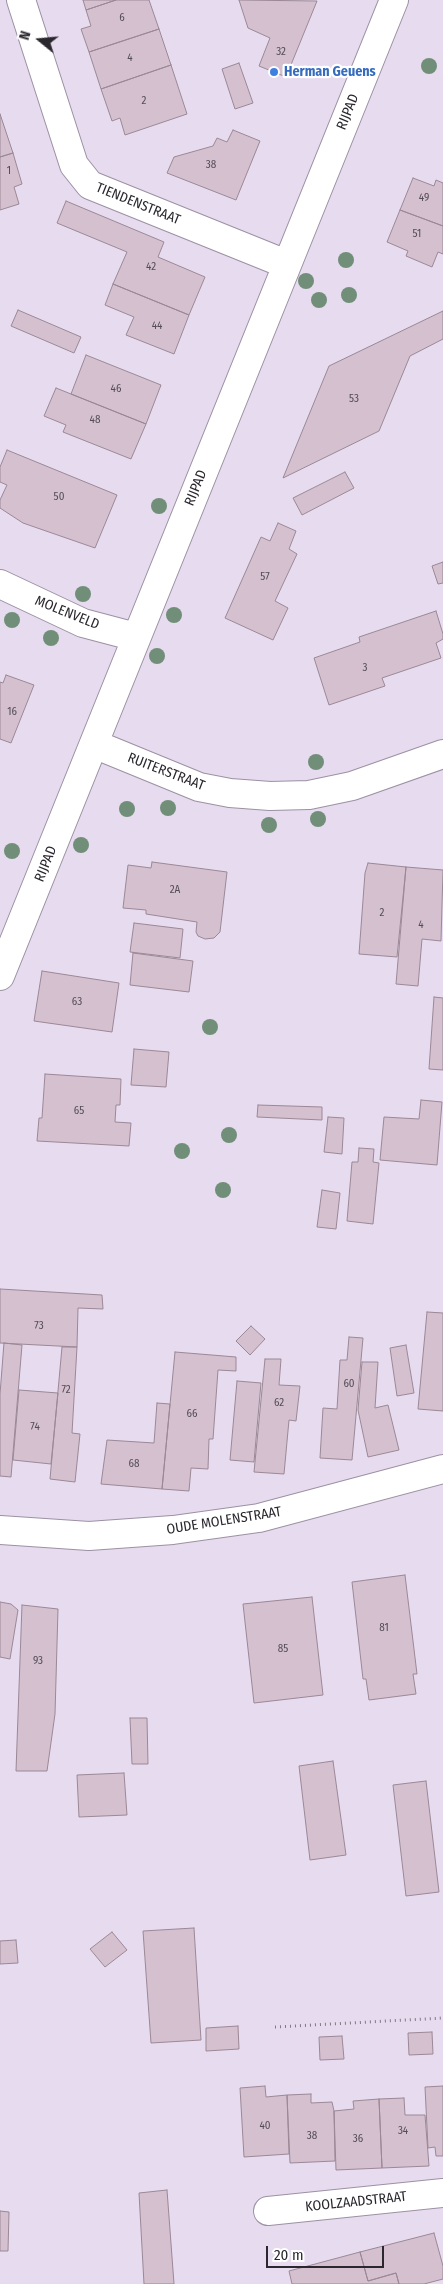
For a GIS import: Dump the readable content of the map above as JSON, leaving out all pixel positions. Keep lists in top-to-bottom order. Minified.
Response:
{"streets":{"street":["RIJPAD","TIENDENSTRAAT","MOLENVELD","RUITERSTRAAT","OUDE MOLENSTRAAT","KOOLZAADSTRAAT"]},"crossings":[["RIJPAD","TIENDENSTRAAT"],["RIJPAD","MOLENVELD"],["RIJPAD","RUITERSTRAAT"]],"places":["Herman Geuens"],"house_numbers":["6","32","4","2","38","1","49","51","42","44","46","53","48","50","57","3","16","2A","2","4","63","65","73","60","72","62","66","74","68","81","85","93","40","34","38","36"],"scale_bar":"20 m","north":"left"}
